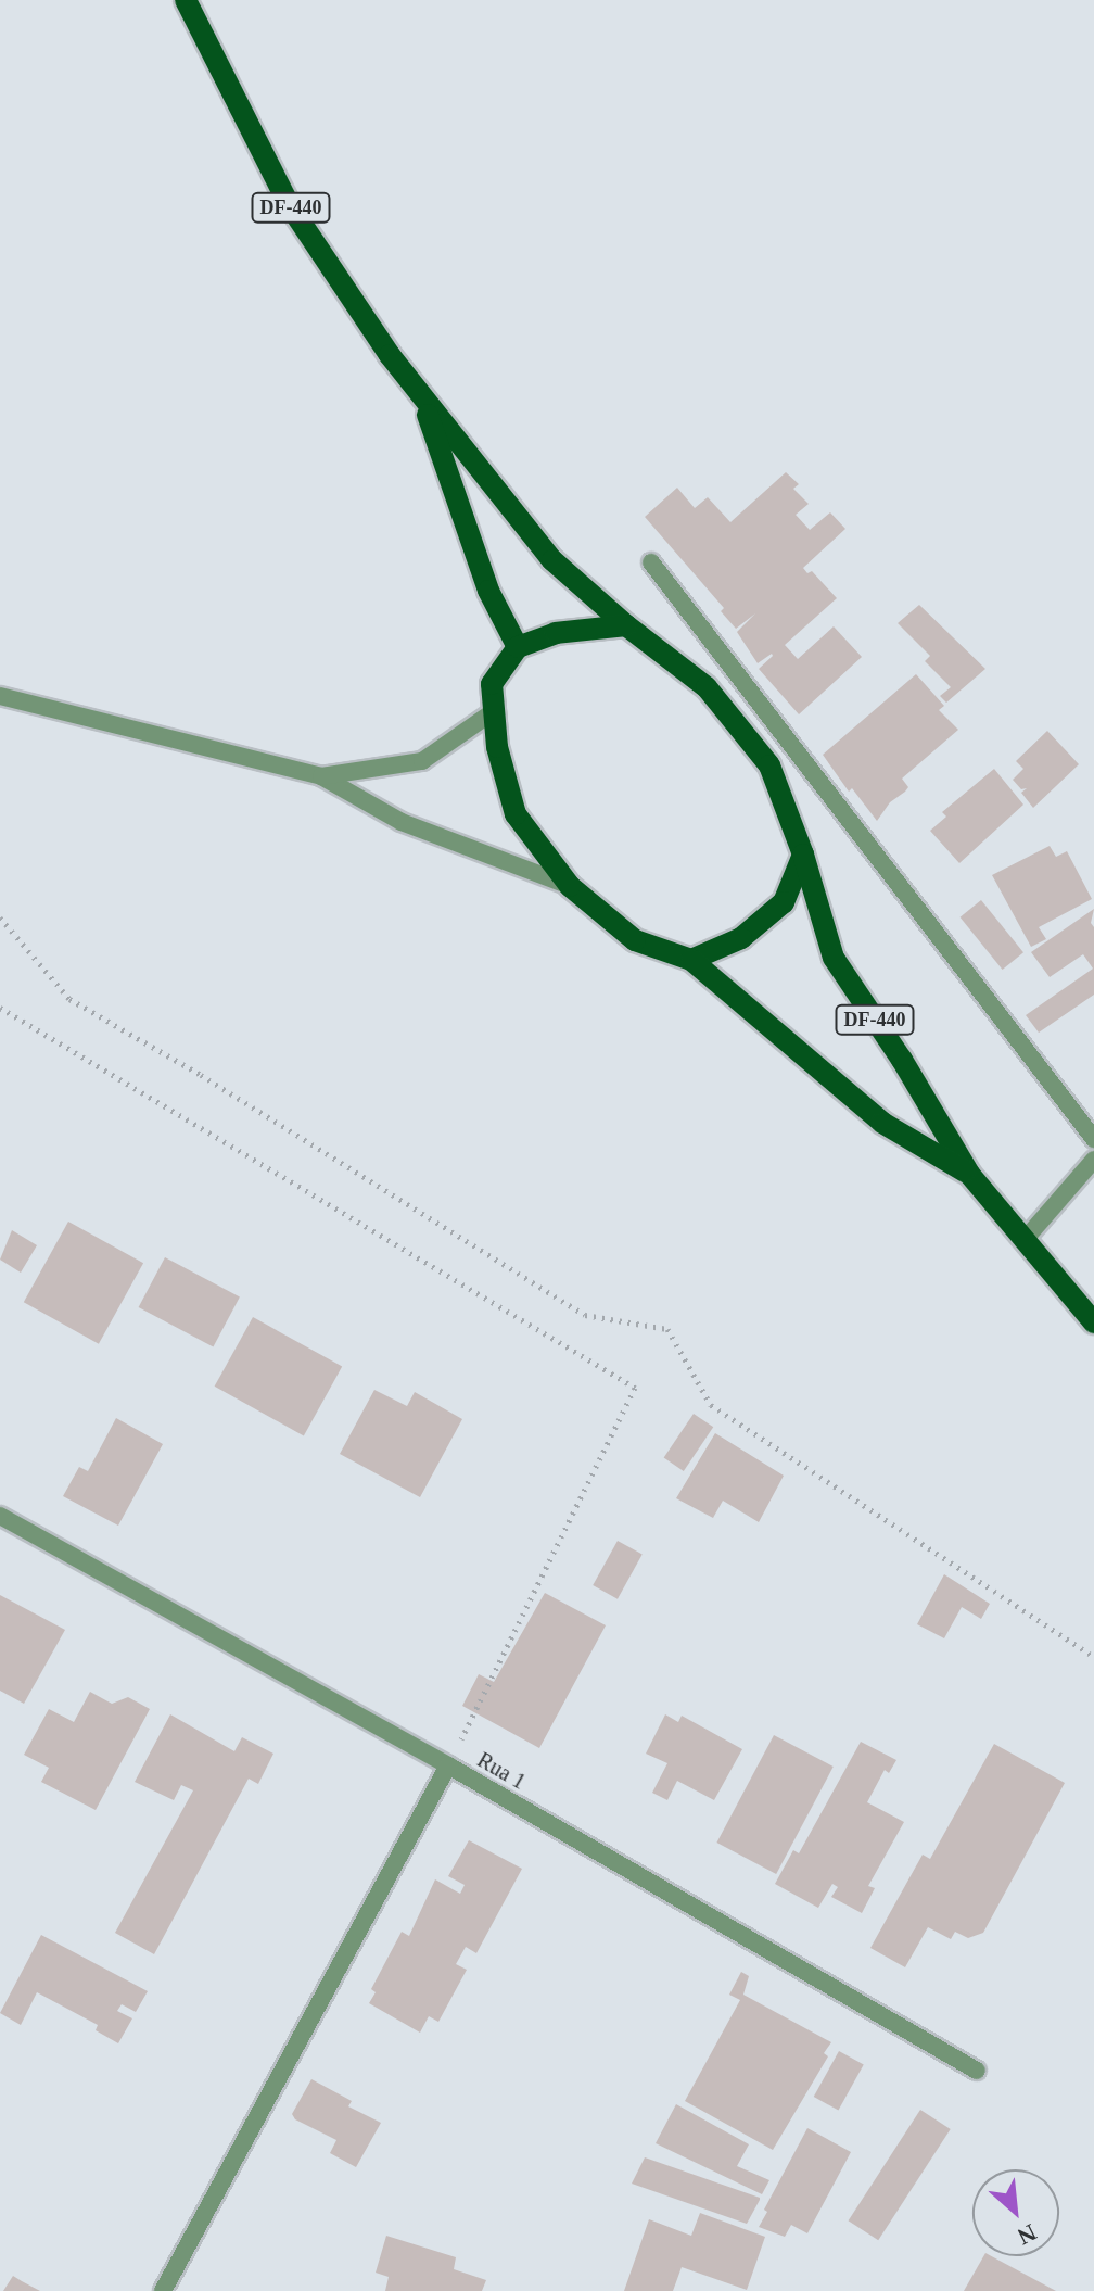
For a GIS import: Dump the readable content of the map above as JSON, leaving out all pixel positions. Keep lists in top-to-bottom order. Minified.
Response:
{"streets":{"main road":["DF-440"],"street":["Rua 1"]},"north":"bottom right"}
